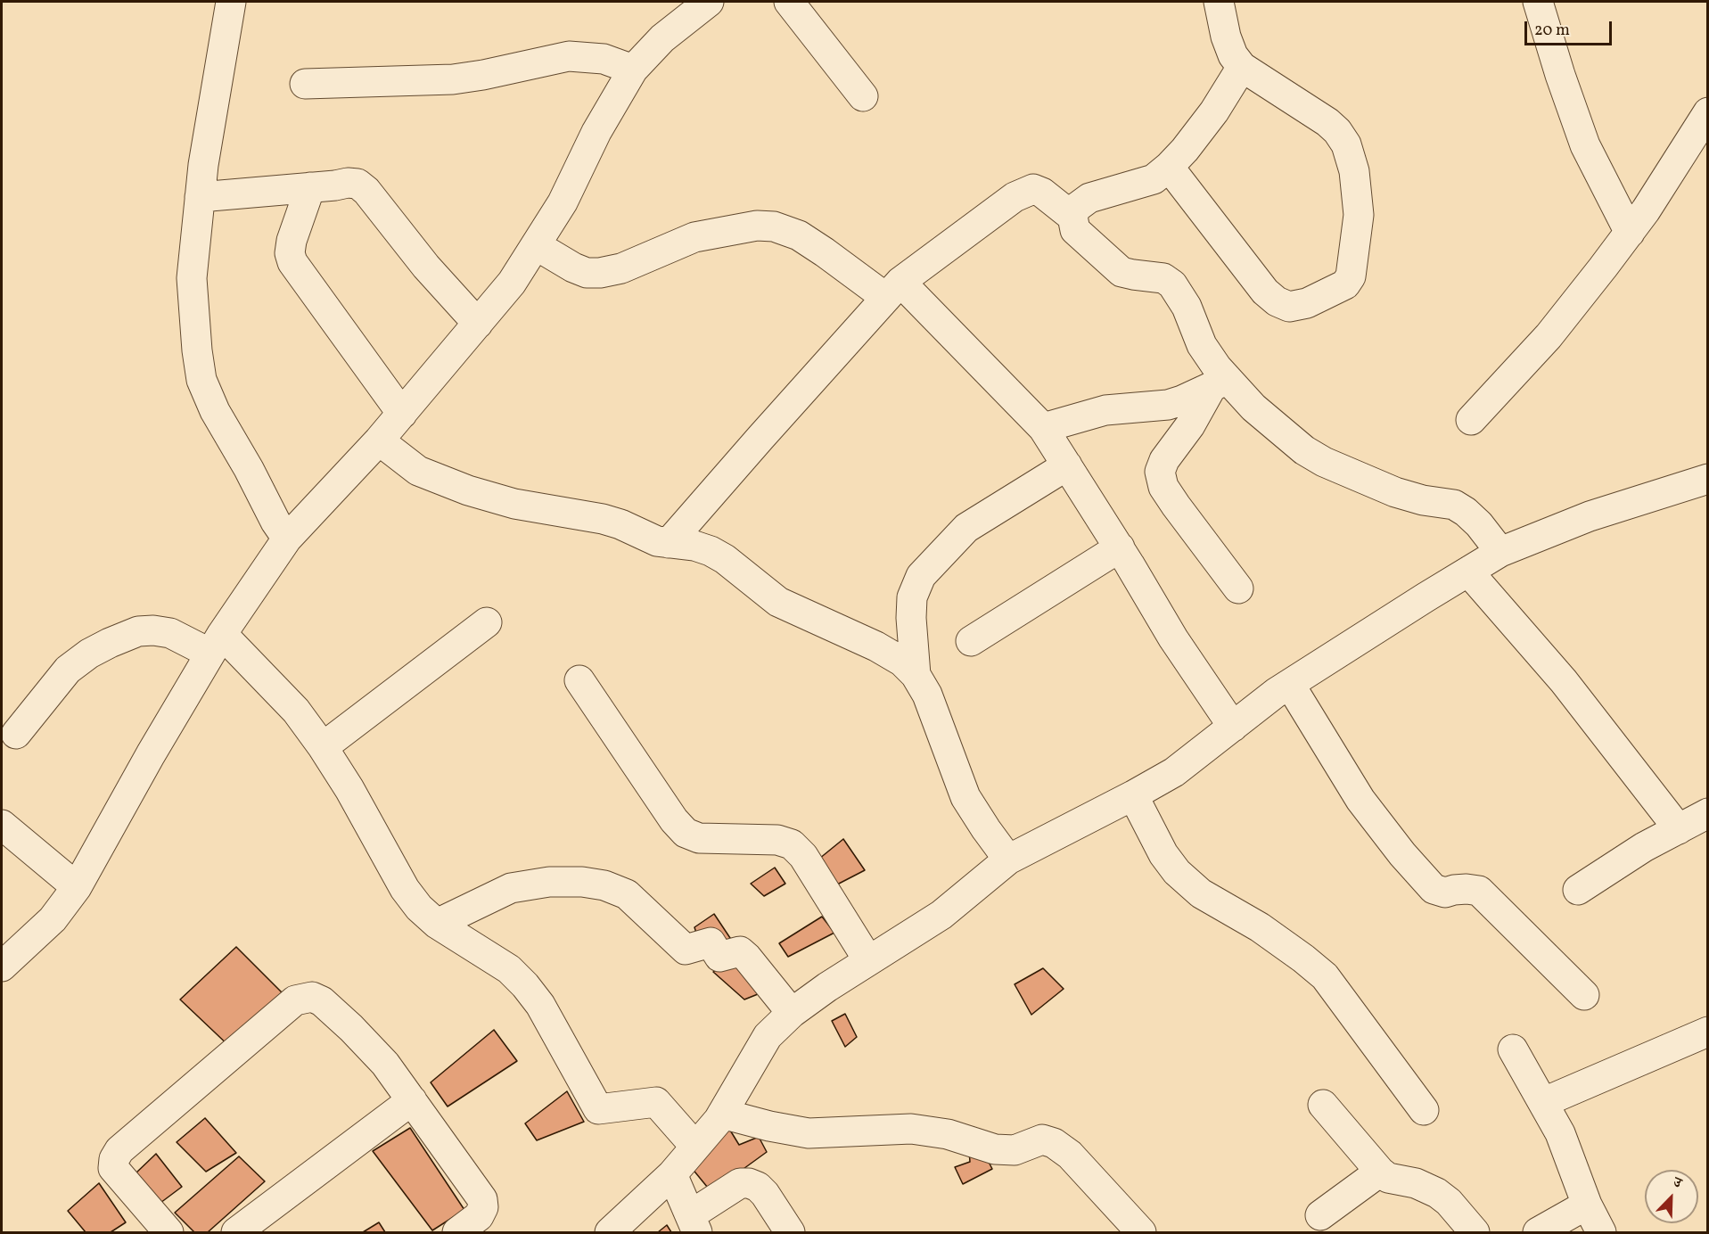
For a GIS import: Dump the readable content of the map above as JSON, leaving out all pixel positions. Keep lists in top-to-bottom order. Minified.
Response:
{"scale_bar":"20 m","north":"top right"}
